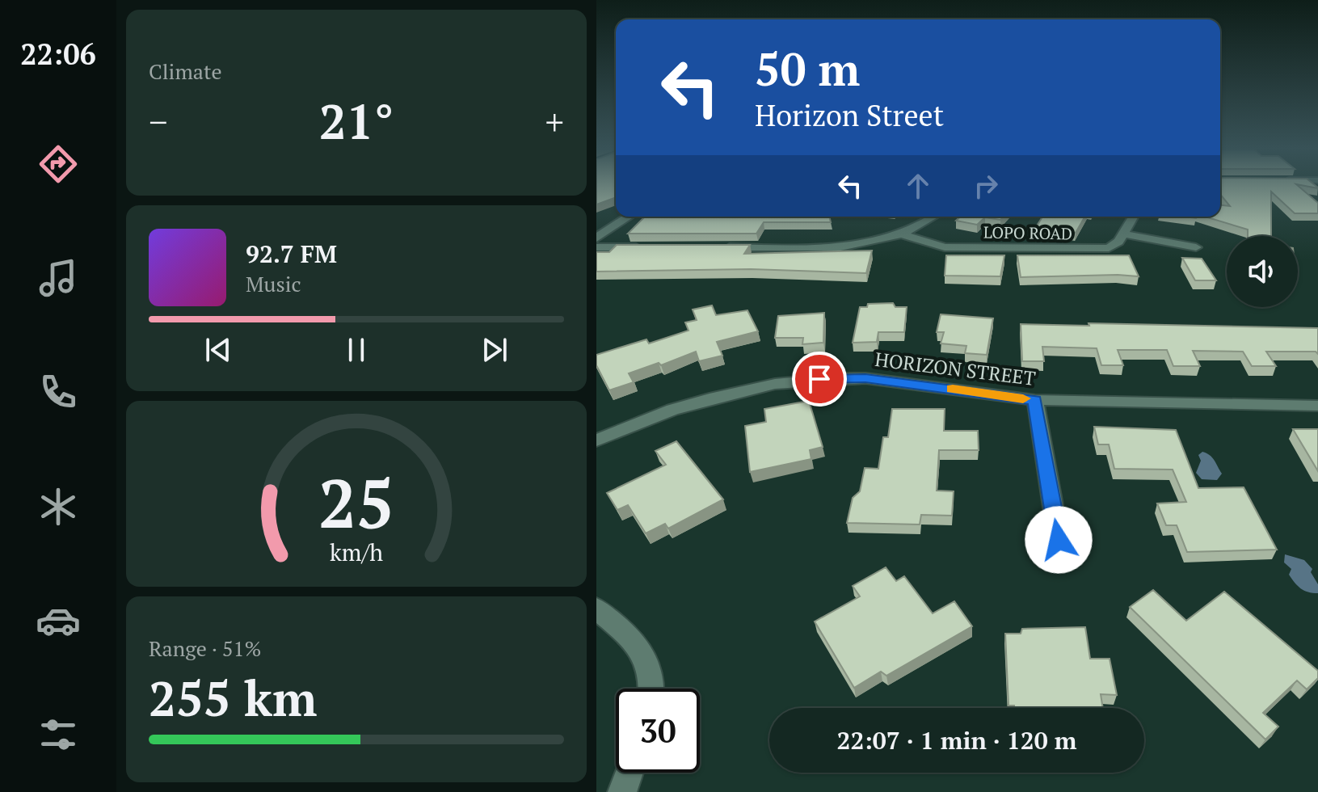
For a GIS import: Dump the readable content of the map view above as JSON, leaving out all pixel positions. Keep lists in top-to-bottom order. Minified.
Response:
{"streets":{"street":["LOPO ROAD","HORIZON STREET"]},"page":{"tabs":"22:06","tile":["Climate",["Range · 51%","255 km"]],"turn":["50 m","Horizon Street"],"heat":["−","21°","+"],"song":["92.7 FM","Music"],"limit":"30","trip":"22:07 · 1 min · 120 m","gauge":["25","km/h"]}}
